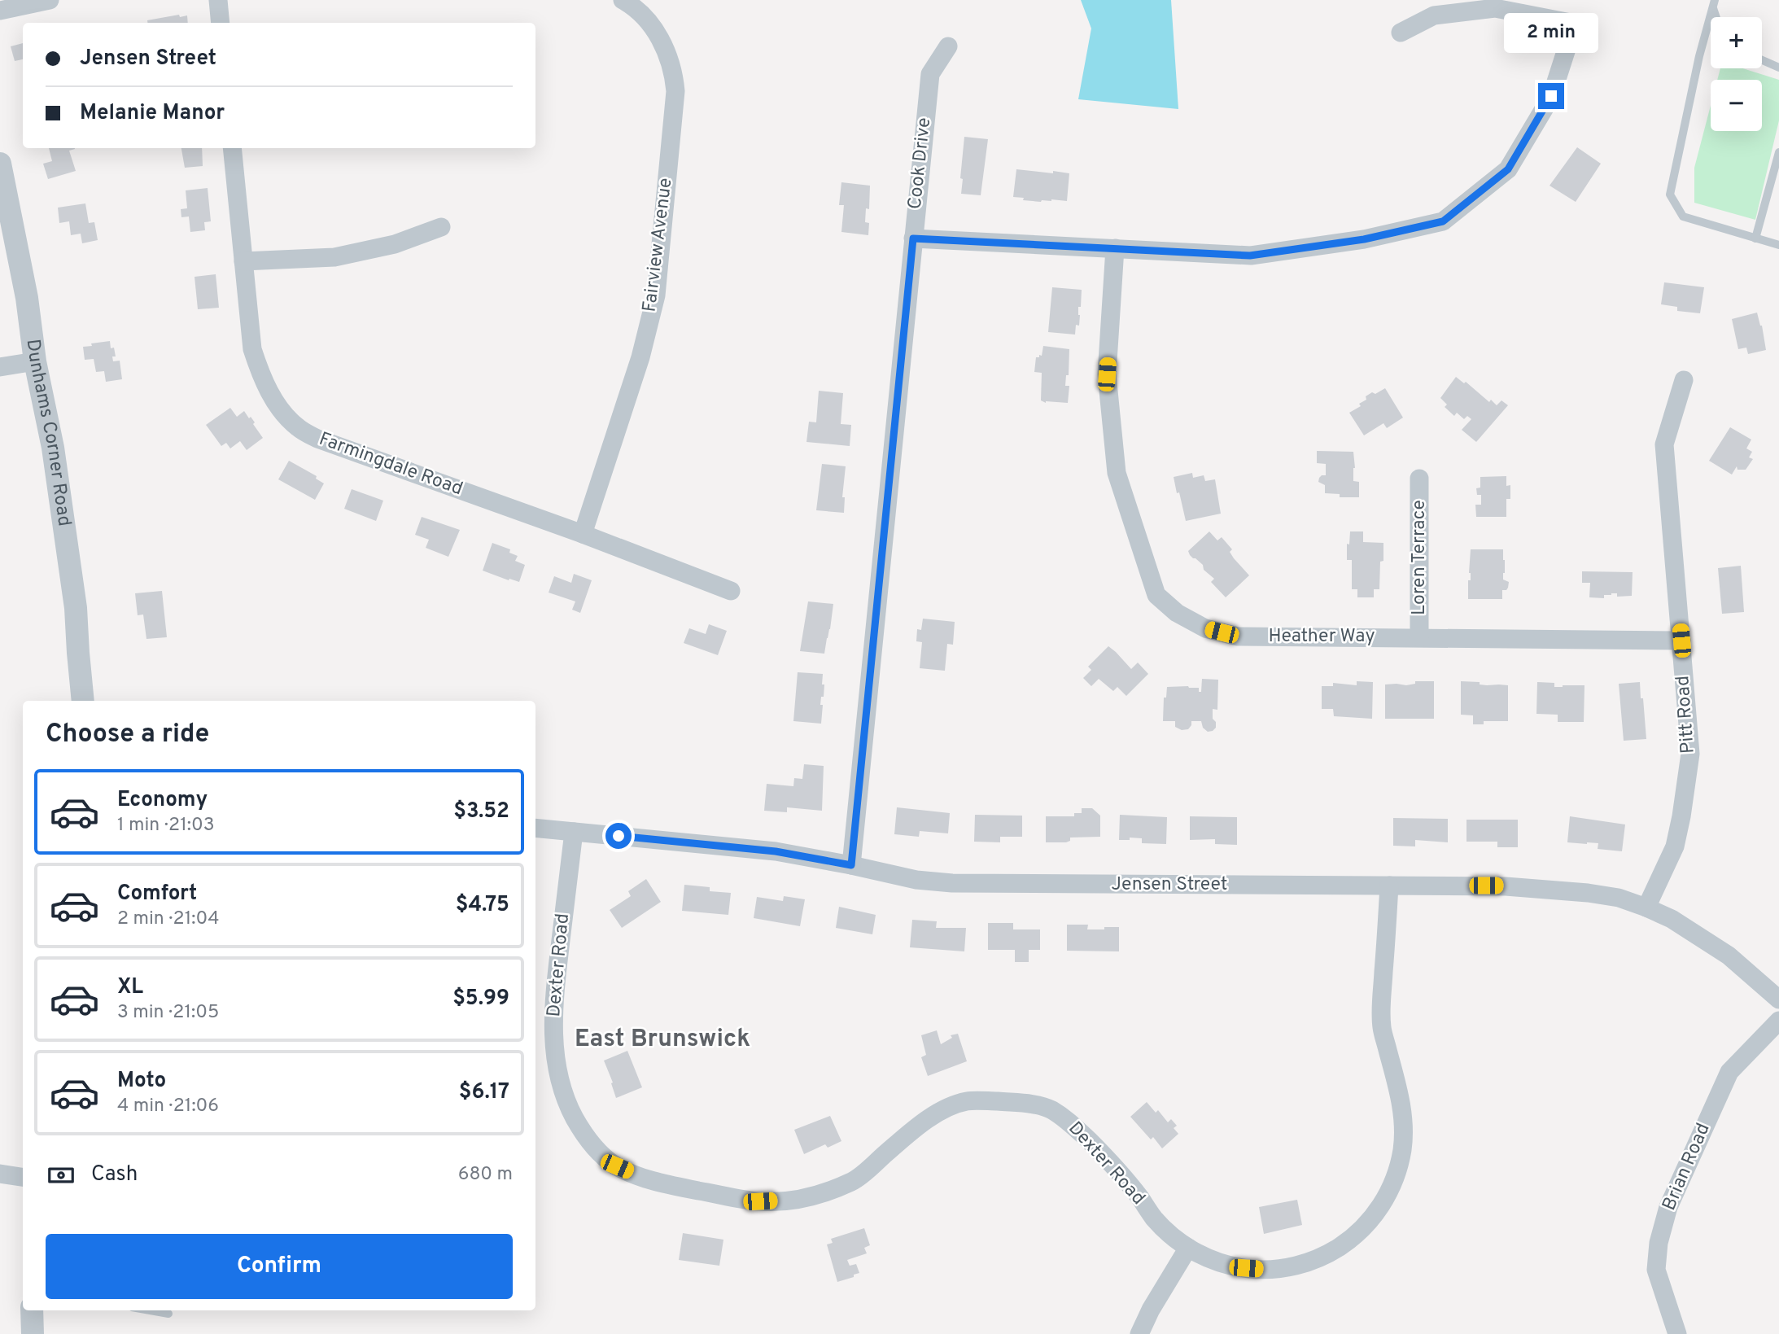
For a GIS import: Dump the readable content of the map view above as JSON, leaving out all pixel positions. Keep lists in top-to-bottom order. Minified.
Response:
{"streets":{"street":["Cook Drive","Fairview Avenue","Dunhams Corner Road","Farmingdale Road","Loren Terrace","Heather Way","Pitt Road","Jensen Street","Dexter Road","Brian Road"]},"crossings":[["Cook Drive","Jensen Street"],["Fairview Avenue","Farmingdale Road"],["Loren Terrace","Heather Way"],["Heather Way","Pitt Road"],["Pitt Road","Jensen Street"],["Jensen Street","Dexter Road"]],"districts":["East Brunswick"],"page":{"bubble":"2 min","map_buttons":["+","−"],"banner":["Jensen Street","Melanie Manor"],"heading":"Choose a ride","list":[{"name":"Economy","note":"1 min · 21:03","value":"$3.52"},{"name":"Comfort","note":"2 min · 21:04","value":"$4.75"},{"name":"XL","note":"3 min · 21:05","value":"$5.99"},{"name":"Moto","note":"4 min · 21:06","value":"$6.17"}],"pay":["Cash","680 m"],"buttons":"Confirm"}}
